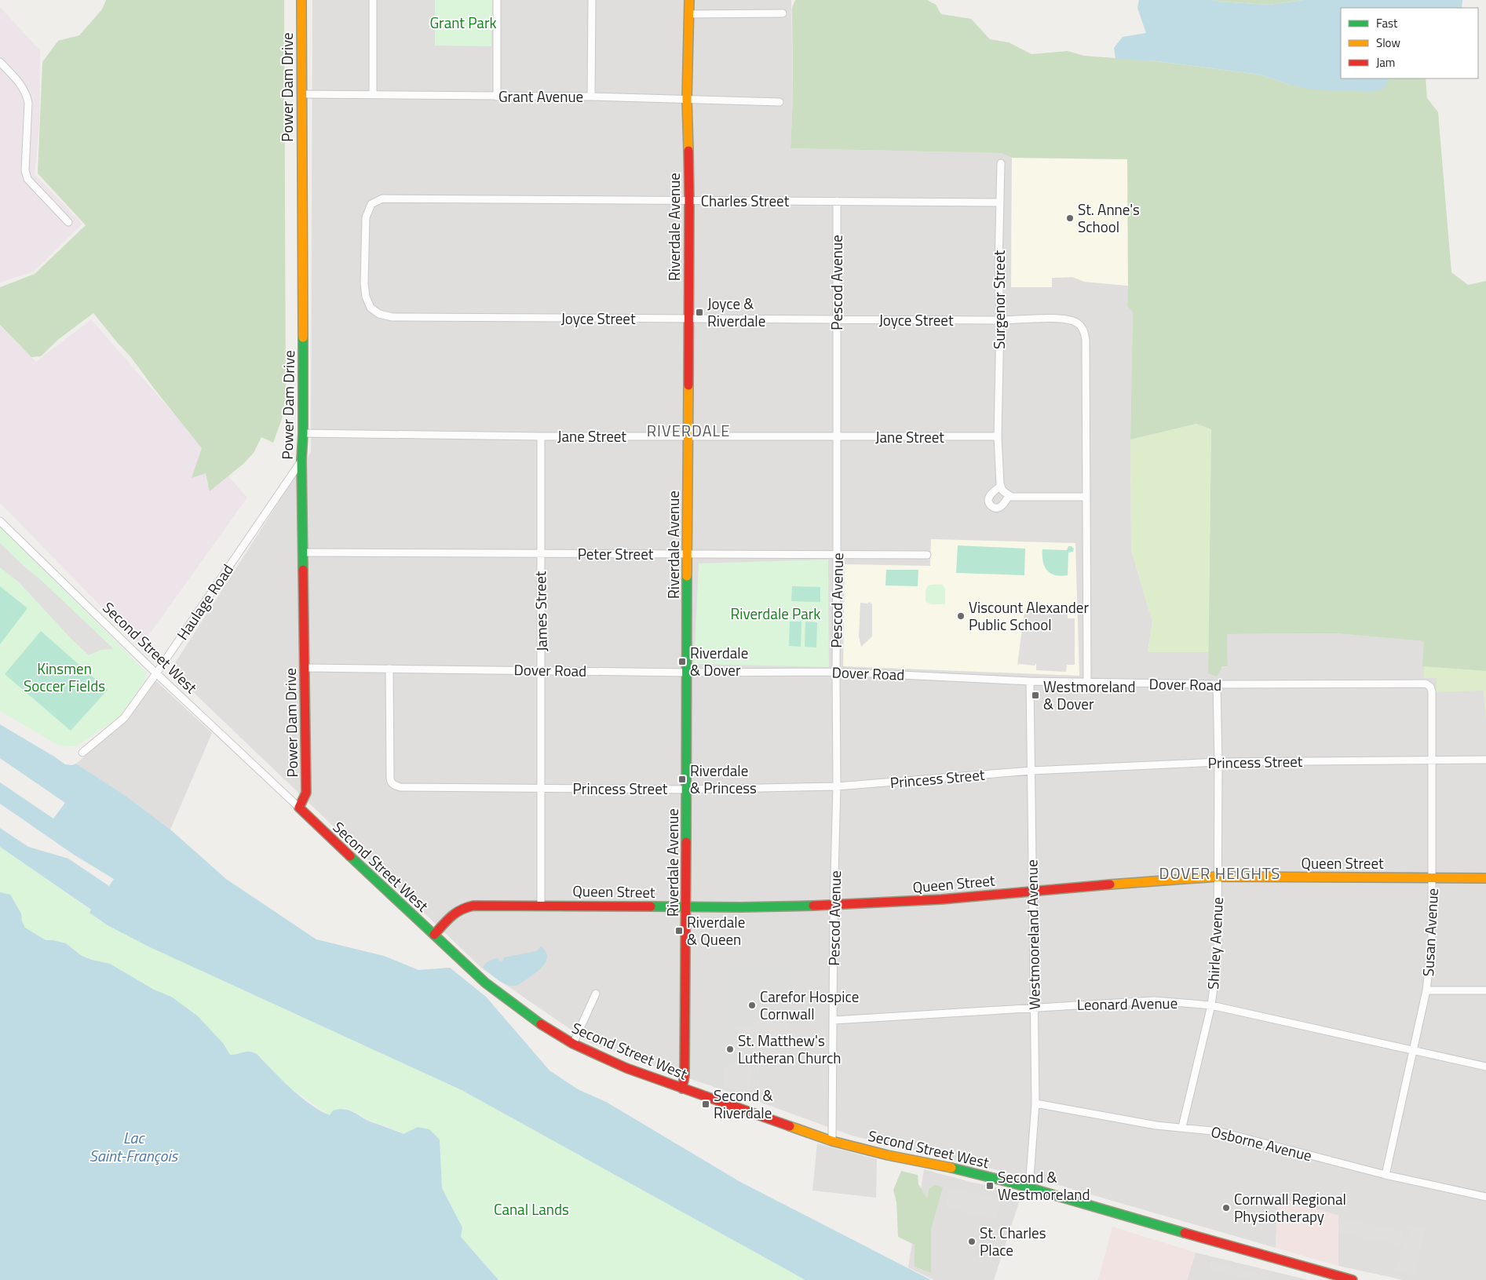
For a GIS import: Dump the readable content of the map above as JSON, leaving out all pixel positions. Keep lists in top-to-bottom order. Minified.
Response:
{"streets":{"street":["Power Dam Drive","Grant Avenue","Charles Street","Riverdale Avenue","Pescod Avenue","Surgenor Street","Joyce Street","Jane Street","Peter Street","Haulage Road","James Street","Second Street West","Dover Road","Princess Street","Queen Street","Susan Avenue","Westmooreland Avenue","Shirley Avenue","Leonard Avenue","Osborne Avenue"]},"crossings":[["Power Dam Drive","Grant Avenue"],["Power Dam Drive","Jane Street"],["Power Dam Drive","Peter Street"],["Power Dam Drive","Haulage Road"],["Power Dam Drive","Second Street West"],["Power Dam Drive","Dover Road"],["Grant Avenue","Riverdale Avenue"],["Charles Street","Riverdale Avenue"],["Charles Street","Pescod Avenue"],["Charles Street","Surgenor Street"],["Charles Street","Joyce Street"],["Riverdale Avenue","Joyce Street"],["Riverdale Avenue","Jane Street"],["Riverdale Avenue","Peter Street"],["Riverdale Avenue","Second Street West"],["Riverdale Avenue","Dover Road"],["Riverdale Avenue","Princess Street"],["Riverdale Avenue","Queen Street"],["Pescod Avenue","Joyce Street"],["Pescod Avenue","Jane Street"],["Pescod Avenue","Peter Street"],["Pescod Avenue","Second Street West"],["Pescod Avenue","Dover Road"],["Pescod Avenue","Princess Street"],["Pescod Avenue","Queen Street"],["Pescod Avenue","Leonard Avenue"],["Surgenor Street","Joyce Street"],["Surgenor Street","Jane Street"],["Joyce Street","Dover Road"],["Jane Street","James Street"],["Peter Street","James Street"],["Haulage Road","Second Street West"],["James Street","Dover Road"],["James Street","Princess Street"],["James Street","Queen Street"],["Second Street West","Queen Street"],["Second Street West","Westmooreland Avenue"],["Dover Road","Princess Street"],["Dover Road","Susan Avenue"],["Dover Road","Westmooreland Avenue"],["Dover Road","Shirley Avenue"],["Princess Street","Susan Avenue"],["Princess Street","Westmooreland Avenue"],["Princess Street","Shirley Avenue"],["Queen Street","Susan Avenue"],["Queen Street","Westmooreland Avenue"],["Queen Street","Shirley Avenue"],["Susan Avenue","Leonard Avenue"],["Susan Avenue","Osborne Avenue"],["Westmooreland Avenue","Leonard Avenue"],["Westmooreland Avenue","Osborne Avenue"],["Shirley Avenue","Leonard Avenue"],["Shirley Avenue","Osborne Avenue"]],"districts":["RIVERDALE","DOVER HEIGHTS"],"water":["Lac Saint-François"],"parks":["Grant Park","Riverdale Park","Kinsmen Soccer Fields","Canal Lands"],"places":{"other":["St. Anne's School","Viscount Alexander Public School","Carefor Hospice Cornwall","St. Matthew's Lutheran Church","Cornwall Regional Physiotherapy","St. Charles Place"],"transit":["Joyce & Riverdale","Riverdale & Dover","Westmoreland & Dover","Riverdale & Princess","Riverdale & Queen","Second & Riverdale","Second & Westmoreland"]},"legend":["Fast","Slow","Jam"]}
